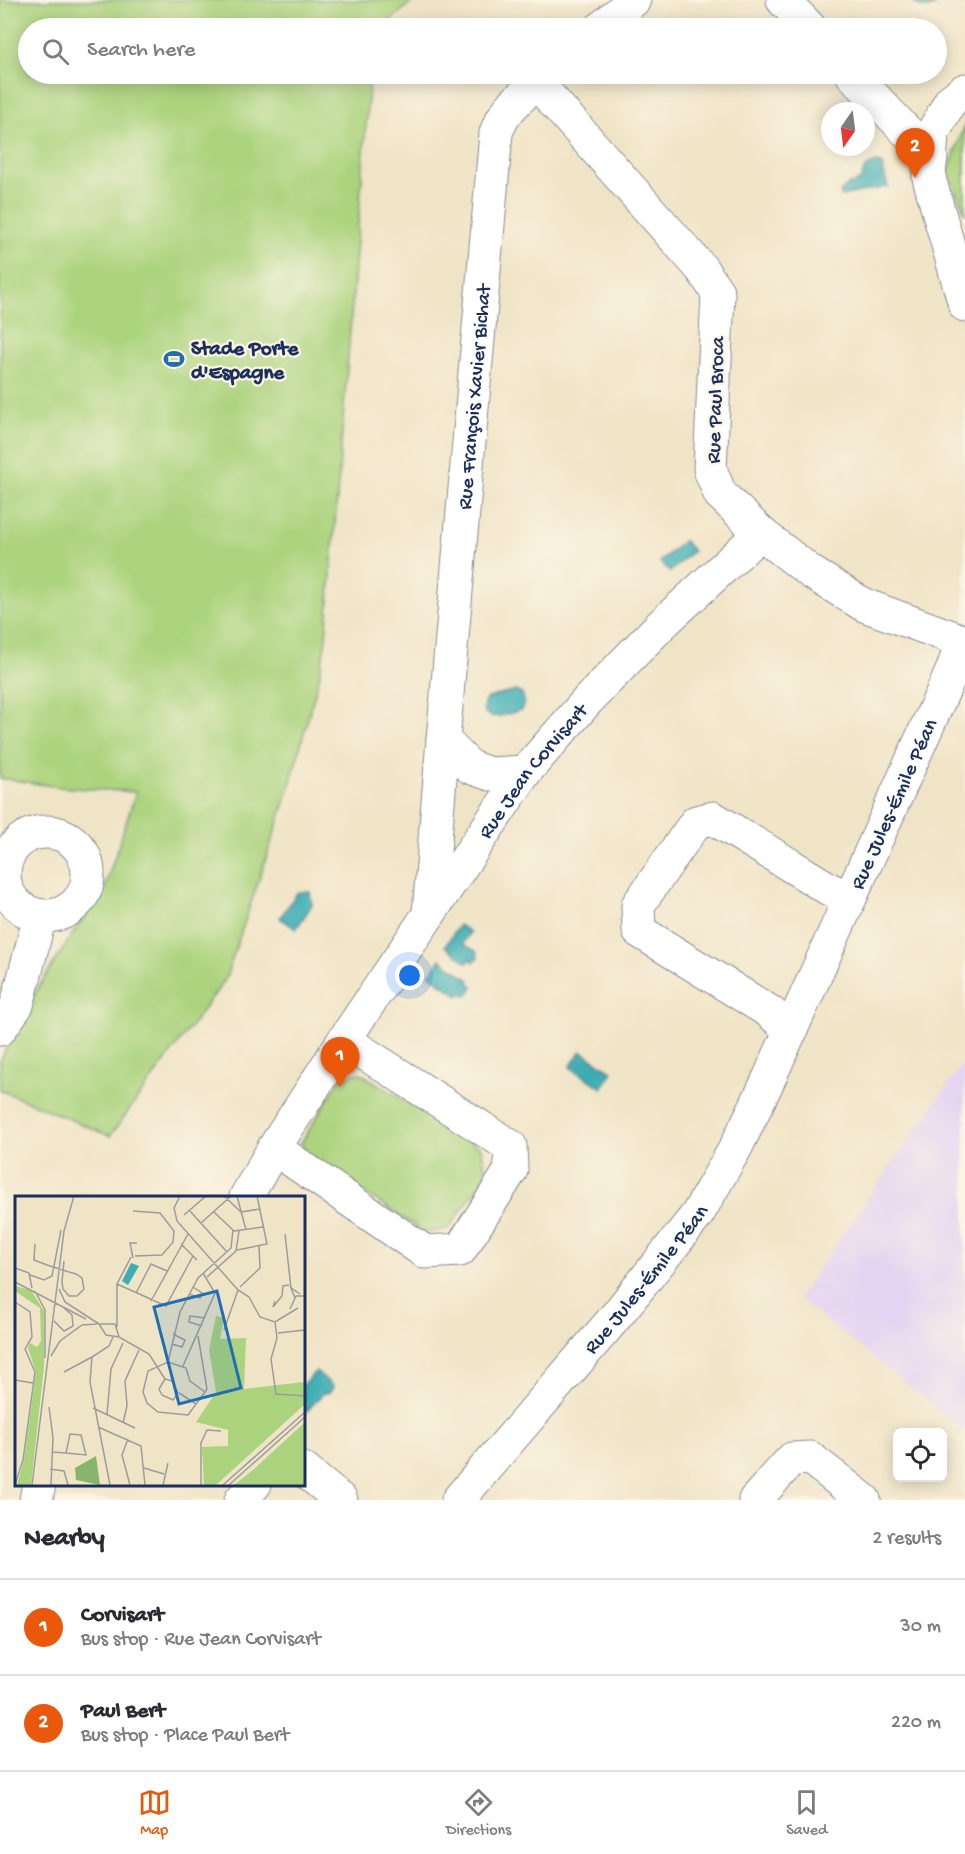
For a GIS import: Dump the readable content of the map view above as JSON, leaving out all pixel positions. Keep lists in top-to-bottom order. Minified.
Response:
{"streets":{"street":["Rue François Xavier Bichat","Rue Paul Broca","Rue Jean Corvisart","Rue Jules-Émile Péan"]},"crossings":[["Rue François Xavier Bichat","Rue Jean Corvisart"],["Rue Paul Broca","Rue Jean Corvisart"],["Rue Paul Broca","Rue Jules-Émile Péan"]],"places":{"sports":["Stade Porte d'Espagne"]},"north":"bottom","page":{"search":"Search here","pins":["2","1"],"heading":["Nearby","2 results"],"list":[{"mark":"1","name":"Corvisart","note":"Bus stop · Rue Jean Corvisart","value":"30 m"},{"mark":"2","name":"Paul Bert","note":"Bus stop · Place Paul Bert","value":"220 m"}],"nav":["Map","Directions","Saved"]}}
